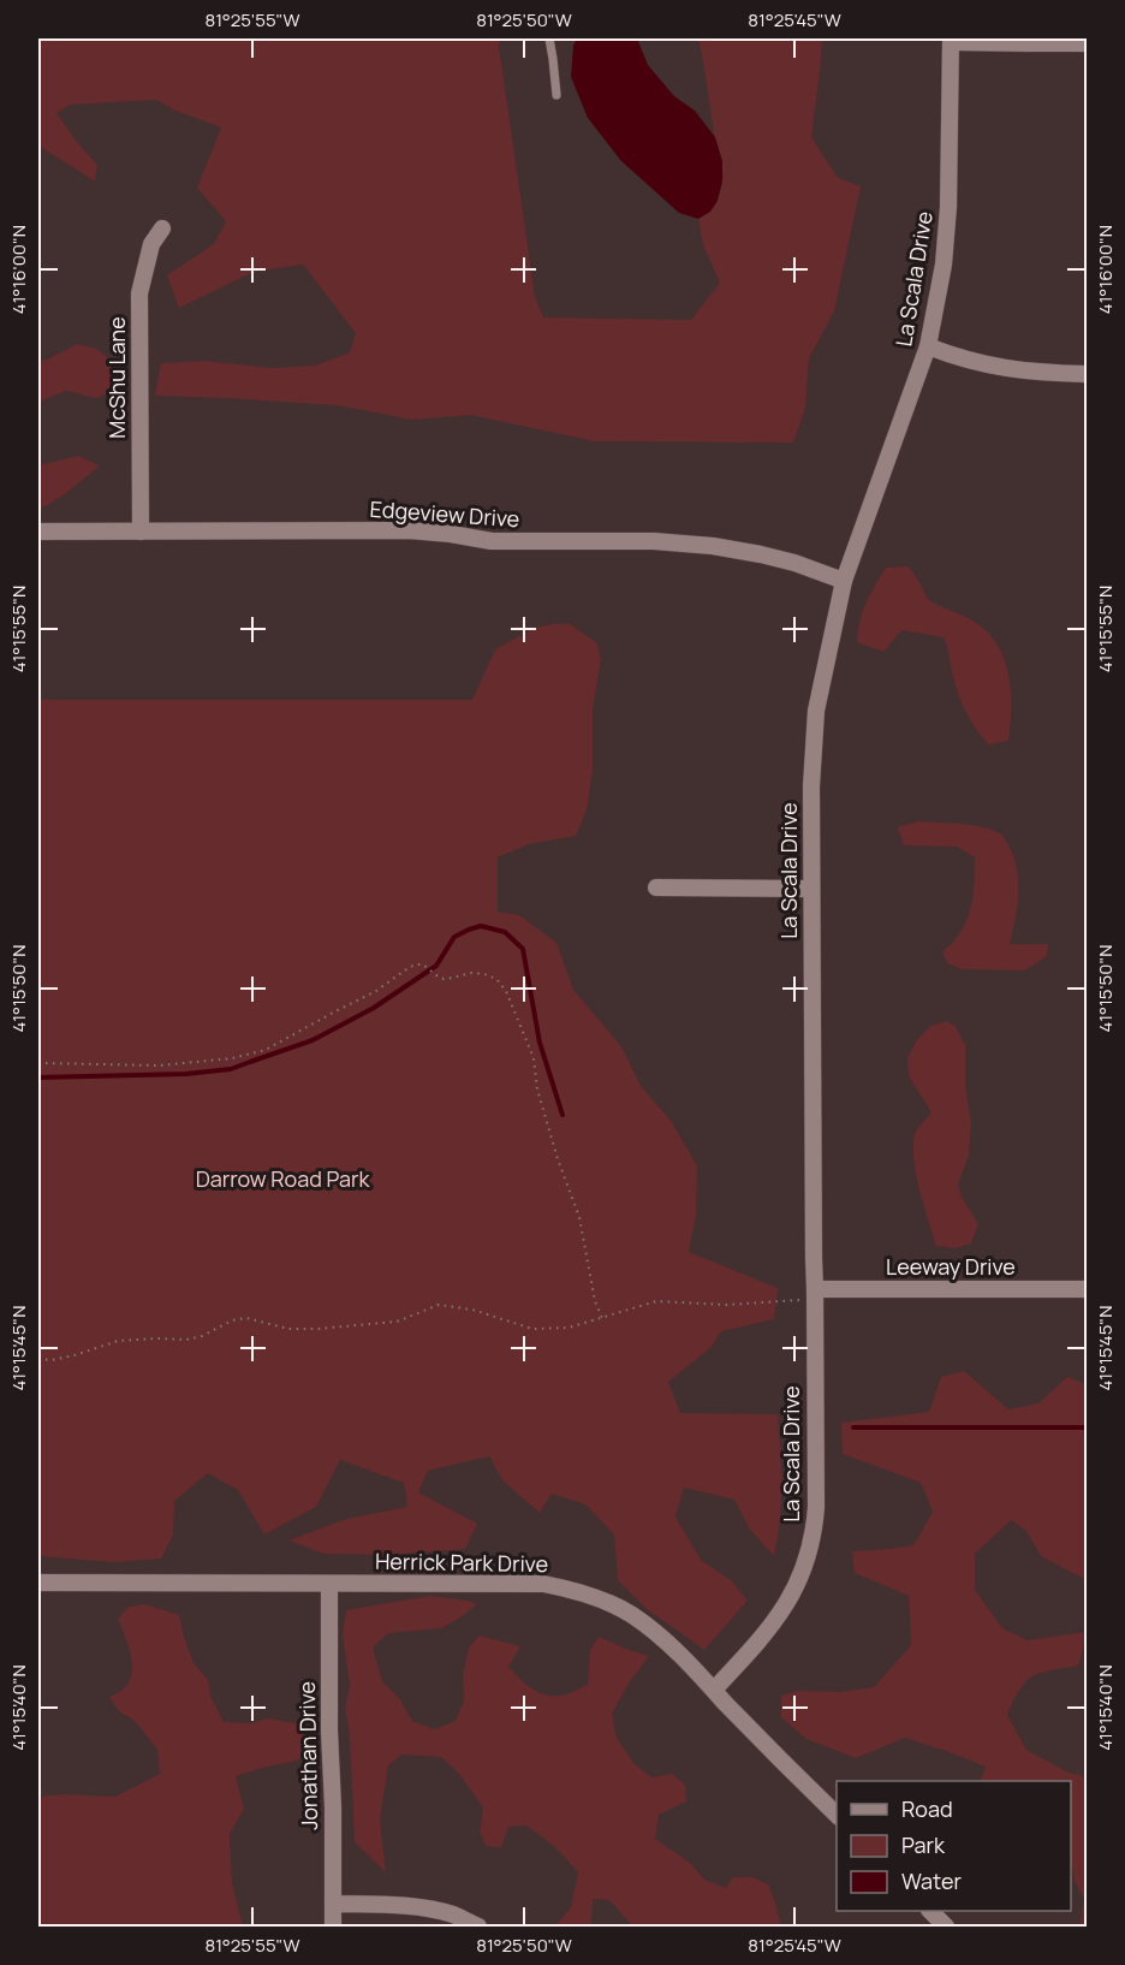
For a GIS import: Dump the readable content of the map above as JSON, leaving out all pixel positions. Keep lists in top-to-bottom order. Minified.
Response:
{"streets":{"street":["La Scala Drive","McShu Lane","Edgeview Drive","Leeway Drive","Herrick Park Drive","Jonathan Drive"]},"crossings":[["La Scala Drive","Edgeview Drive"],["La Scala Drive","Leeway Drive"],["La Scala Drive","Herrick Park Drive"],["McShu Lane","Edgeview Drive"],["Herrick Park Drive","Jonathan Drive"]],"parks":["Darrow Road Park"],"legend":["Road","Park","Water"],"coordinates":["81°25'55\"W","81°25'50\"W","81°25'45\"W","41°16'00\"N","41°15'55\"N","41°15'50\"N","41°15'45\"N","41°15'40\"N"]}
